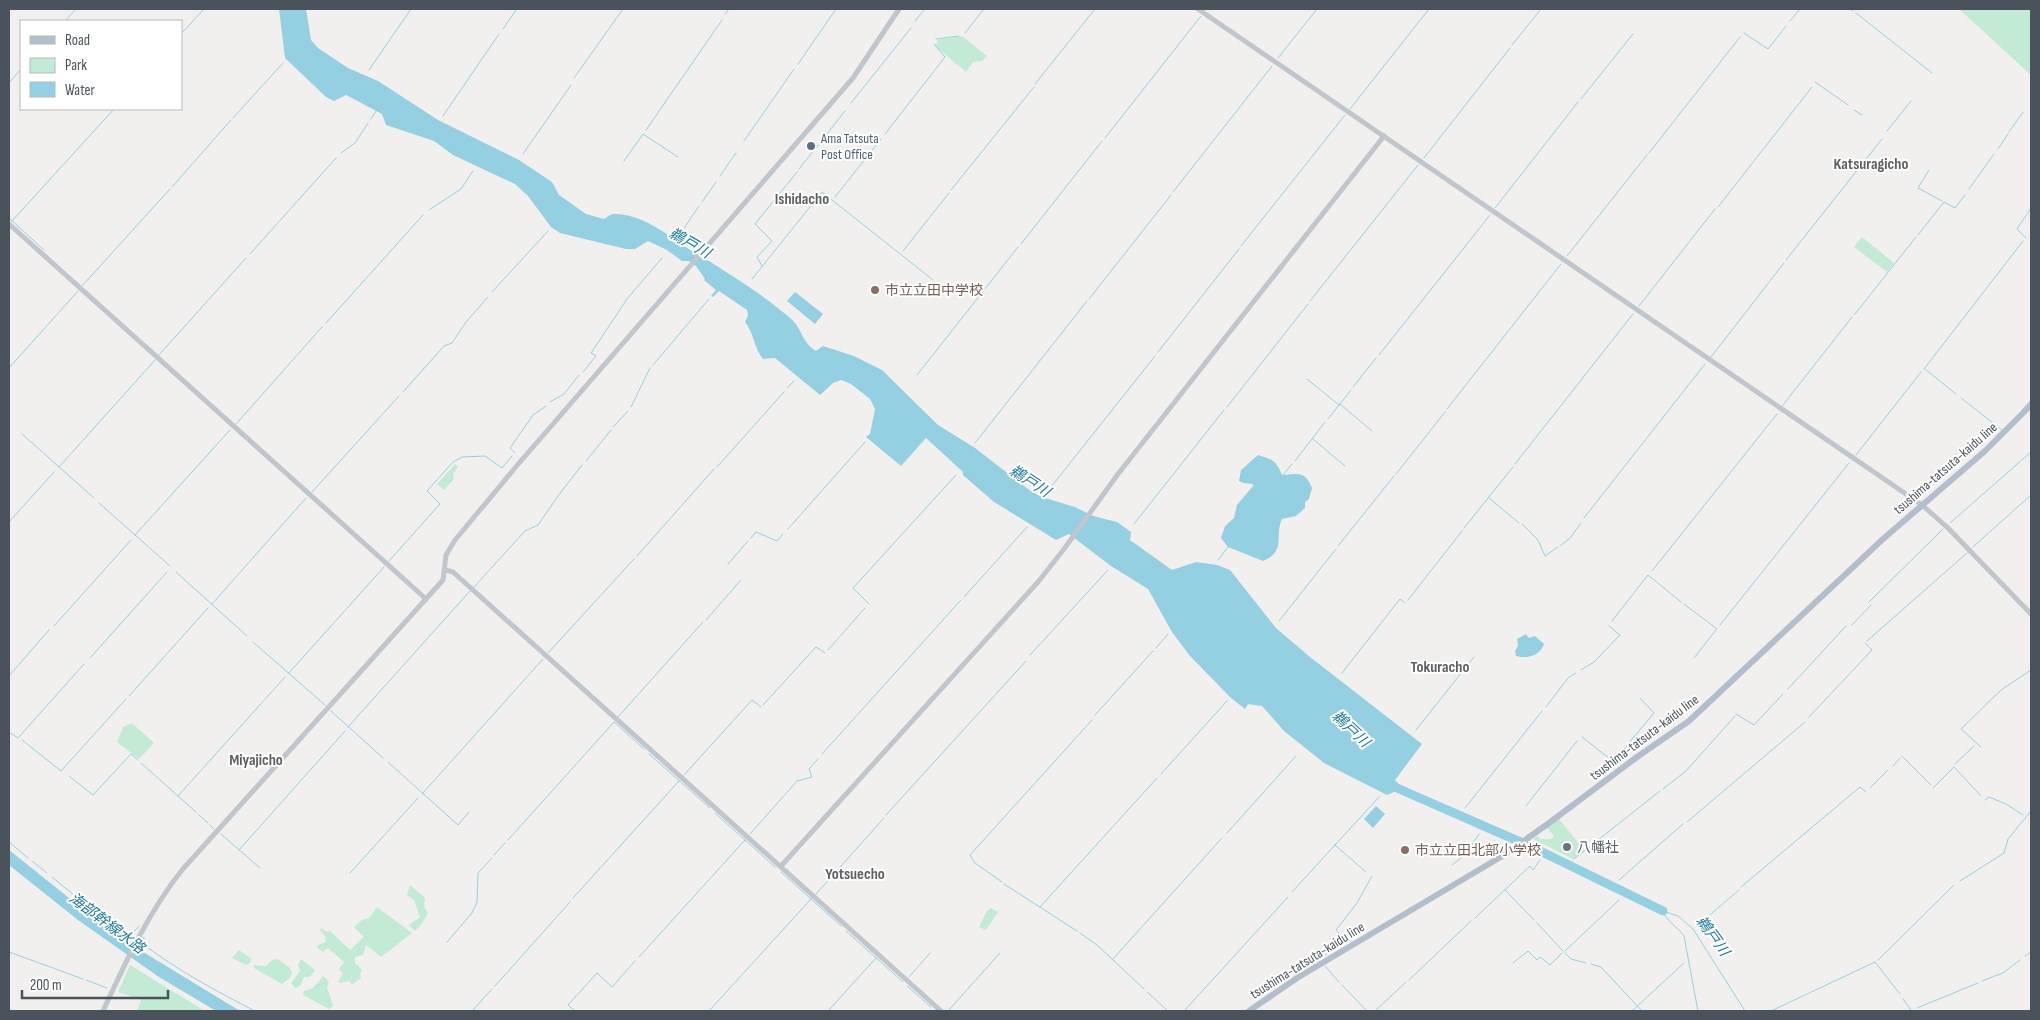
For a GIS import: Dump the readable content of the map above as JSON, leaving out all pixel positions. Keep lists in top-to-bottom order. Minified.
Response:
{"streets":{"main road":["tsushima-tatsuta-kaidu line"]},"districts":["Katsuragicho","Ishidacho","Tokuracho","Miyajicho","Yotsuecho"],"water":["鵜戸川","海部幹線水路"],"places":["Ama Tatsuta Post Office","市立立田中学校","八幡社","市立立田北部小学校"],"legend":["Road","Park","Water"],"scale_bar":"200 m"}
